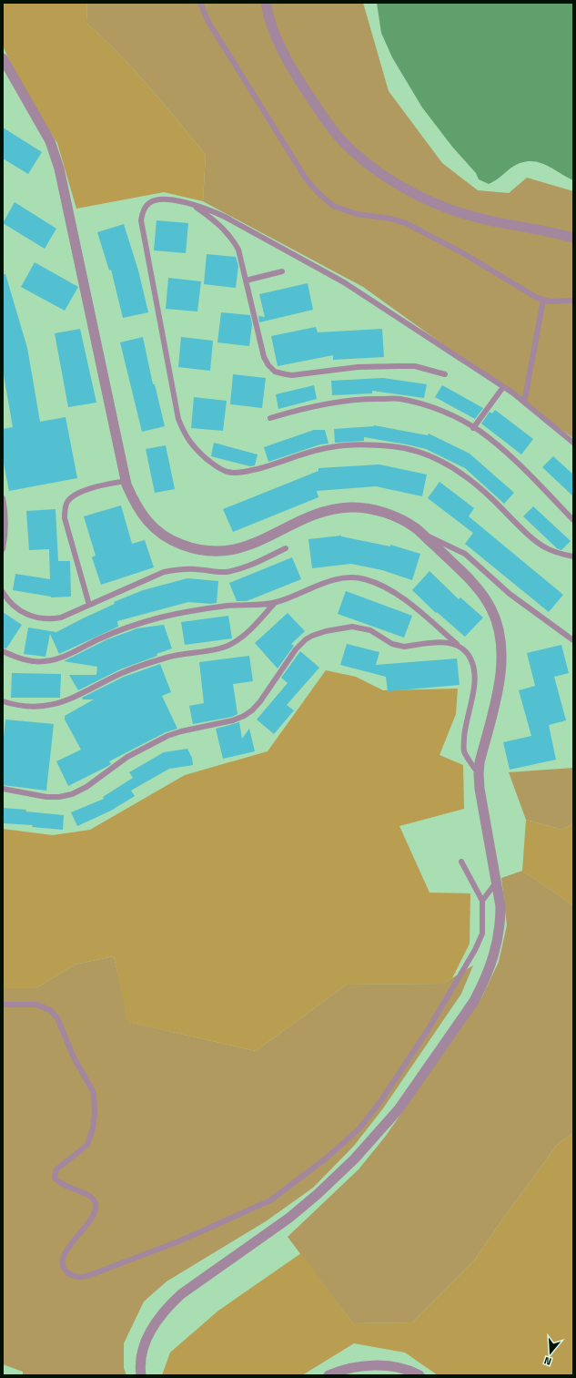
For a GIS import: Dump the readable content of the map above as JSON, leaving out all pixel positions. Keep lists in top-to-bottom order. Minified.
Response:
{"north":"bottom"}
